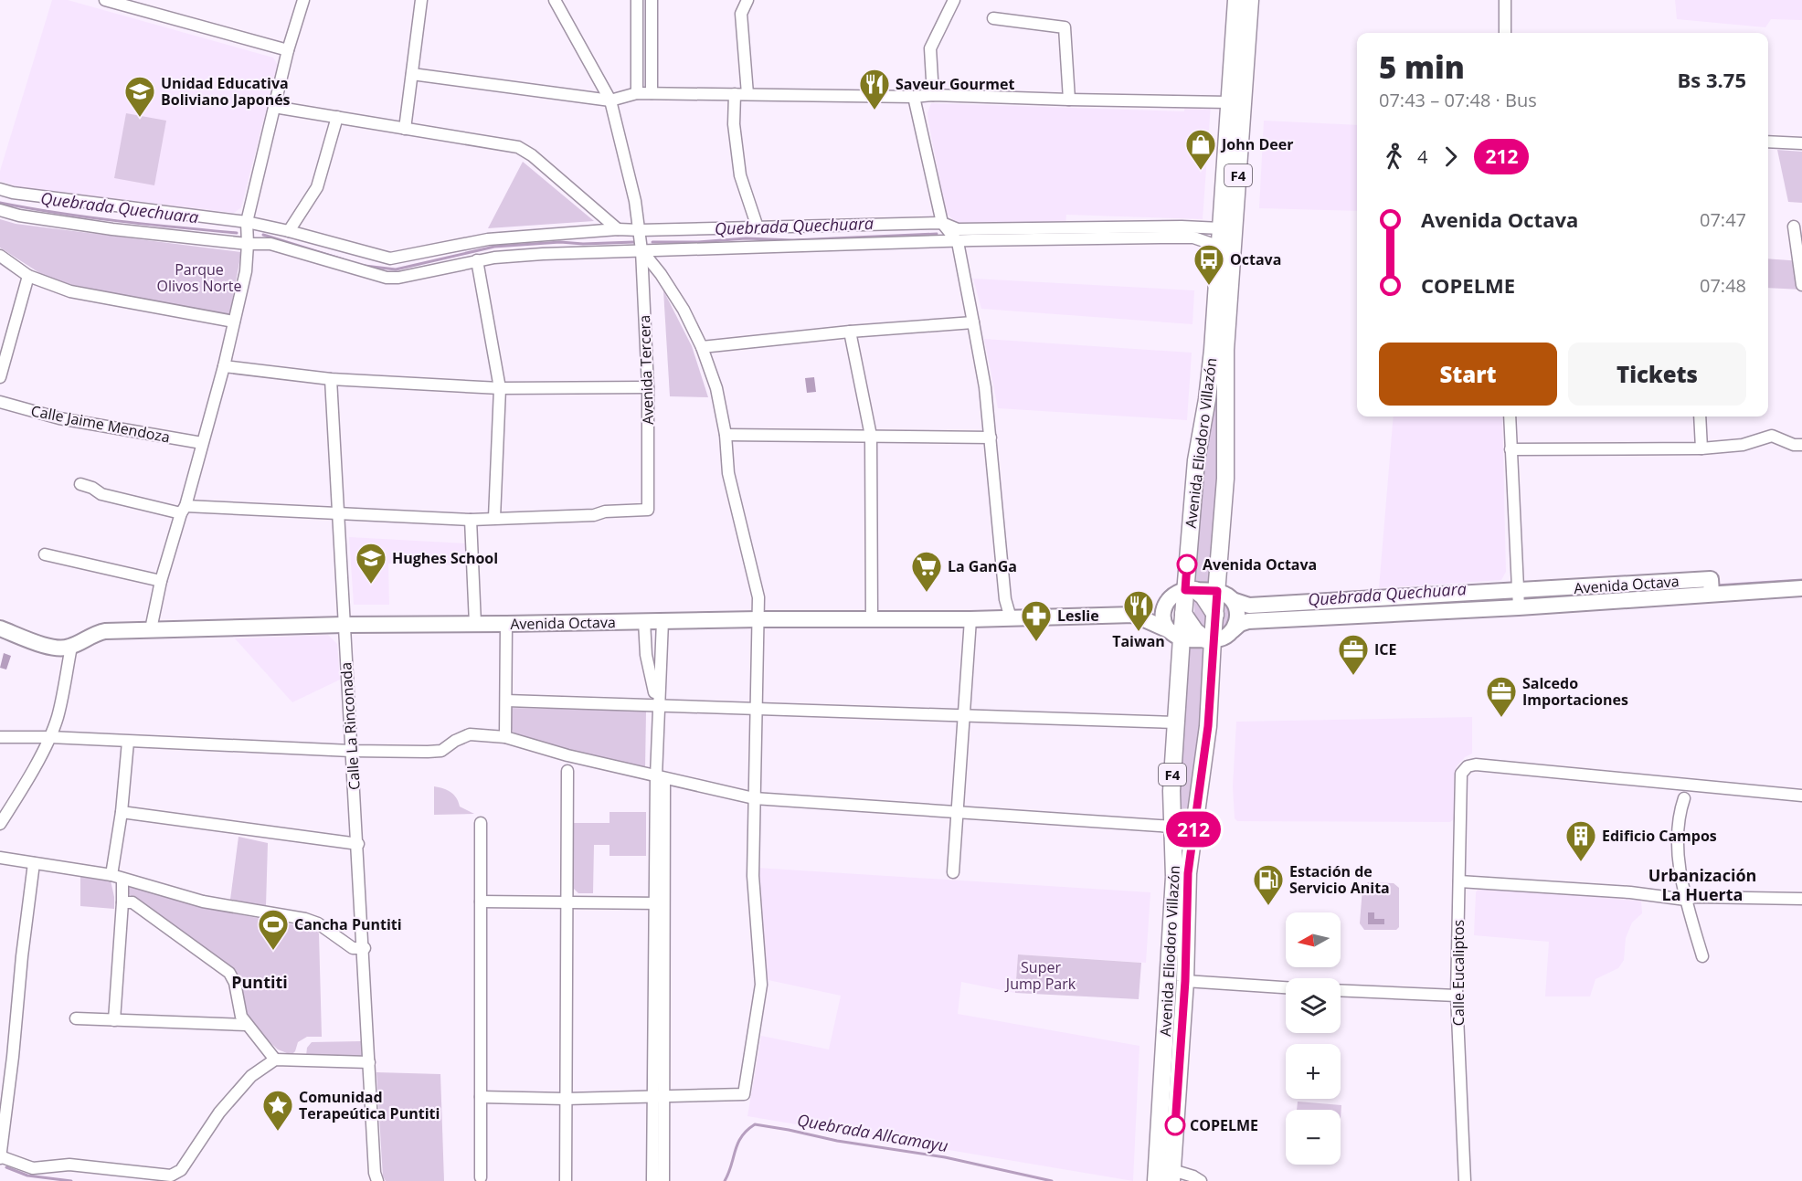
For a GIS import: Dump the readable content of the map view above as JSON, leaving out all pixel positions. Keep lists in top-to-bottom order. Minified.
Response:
{"streets":{"highway":["F4","Avenida Eliodoro Villazón"],"main road":["Avenida Octava"],"street":["Avenida Tercera","Calle Jaime Mendoza","Calle La Rinconada","Calle Eucaliptos"]},"crossings":[["Avenida Eliodoro Villazón","Avenida Octava"],["Avenida Octava","Calle La Rinconada"]],"districts":["Urbanización La Huerta","Puntiti"],"water":["Quebrada Quechuara","Quebrada Allcamayu"],"parks":["Parque Olivos Norte","Super Jump Park"],"places":{"restaurant":["Saveur Gourmet","Taiwan"],"school or university":["Unidad Educativa Boliviano Japonés","Hughes School"],"shop":["John Deer"],"bus stop":["Octava"],"other":["Avenida Octava","COPELME"],"supermarket":["La GanGa"],"pharmacy":["Leslie"],"office":["ICE","Salcedo Importaciones"],"building":["Edificio Campos"],"fuel station":["Estación de Servicio Anita"],"sports":["Cancha Puntiti"],"place":["Comunidad Terapeútica Puntiti"]},"lines":["bus line 212"],"north":"left","page":{"on_map":"212","heading":["5 min","07:43 – 07:48 · Bus","Bs 3.75"],"legs":["4","212"],"list":[{"name":"Avenida Octava","value":"07:47"},{"name":"COPELME","value":"07:48"}],"buttons":["Start","Tickets"],"map_buttons":["+","−"]}}
